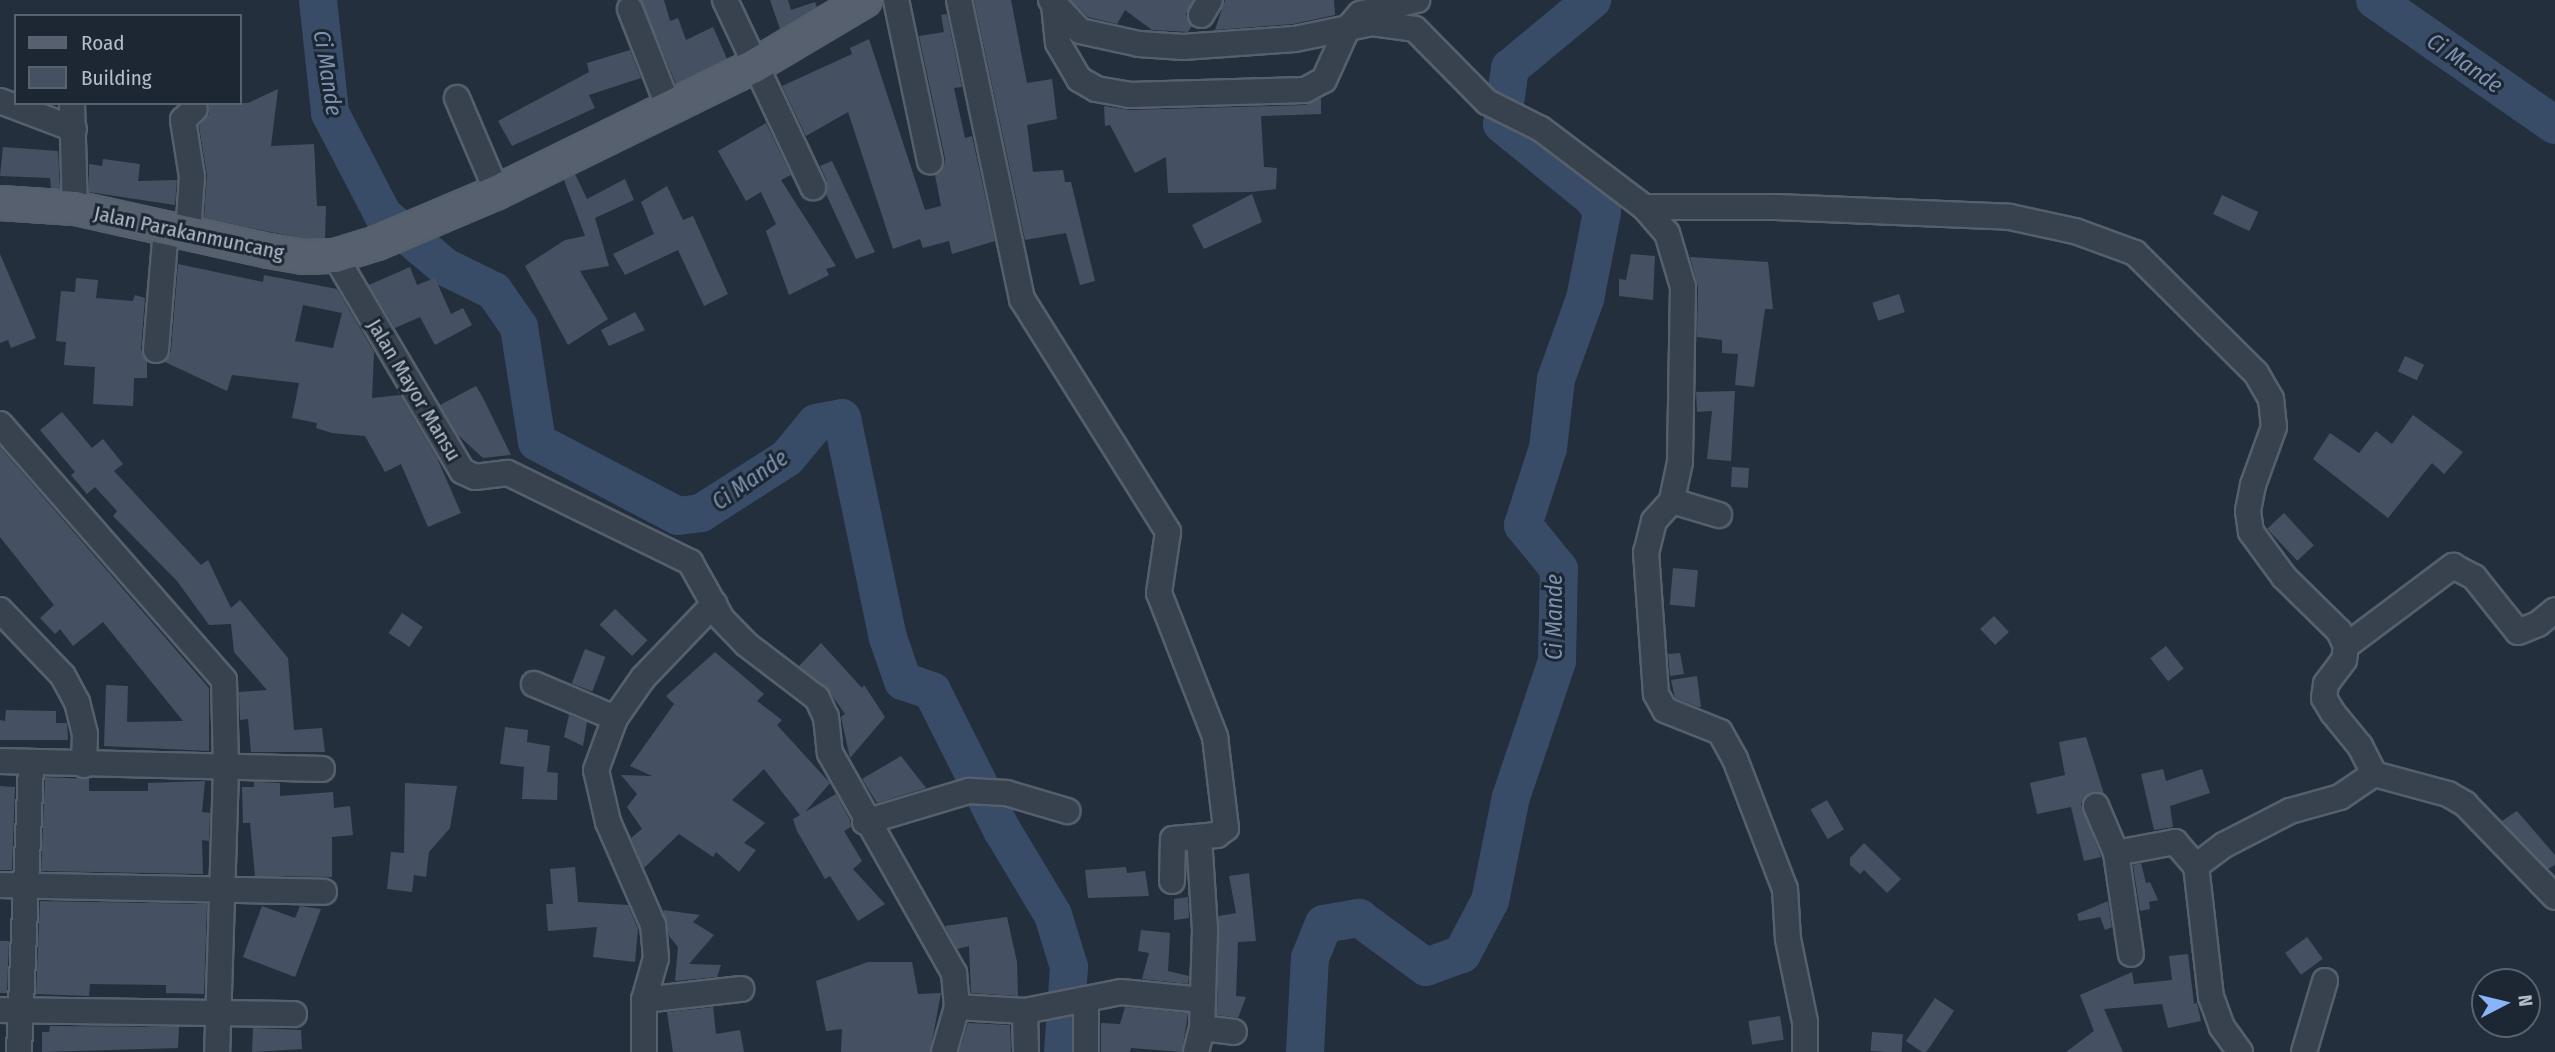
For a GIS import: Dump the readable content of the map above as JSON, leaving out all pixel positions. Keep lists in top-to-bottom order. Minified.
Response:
{"streets":{"main road":["Jalan Parakanmuncang"],"street":["Jalan Mayor Mansu"]},"crossings":[["Jalan Parakanmuncang","Jalan Mayor Mansu"]],"water":["Ci Mande"],"legend":["Road","Building"],"north":"right"}
